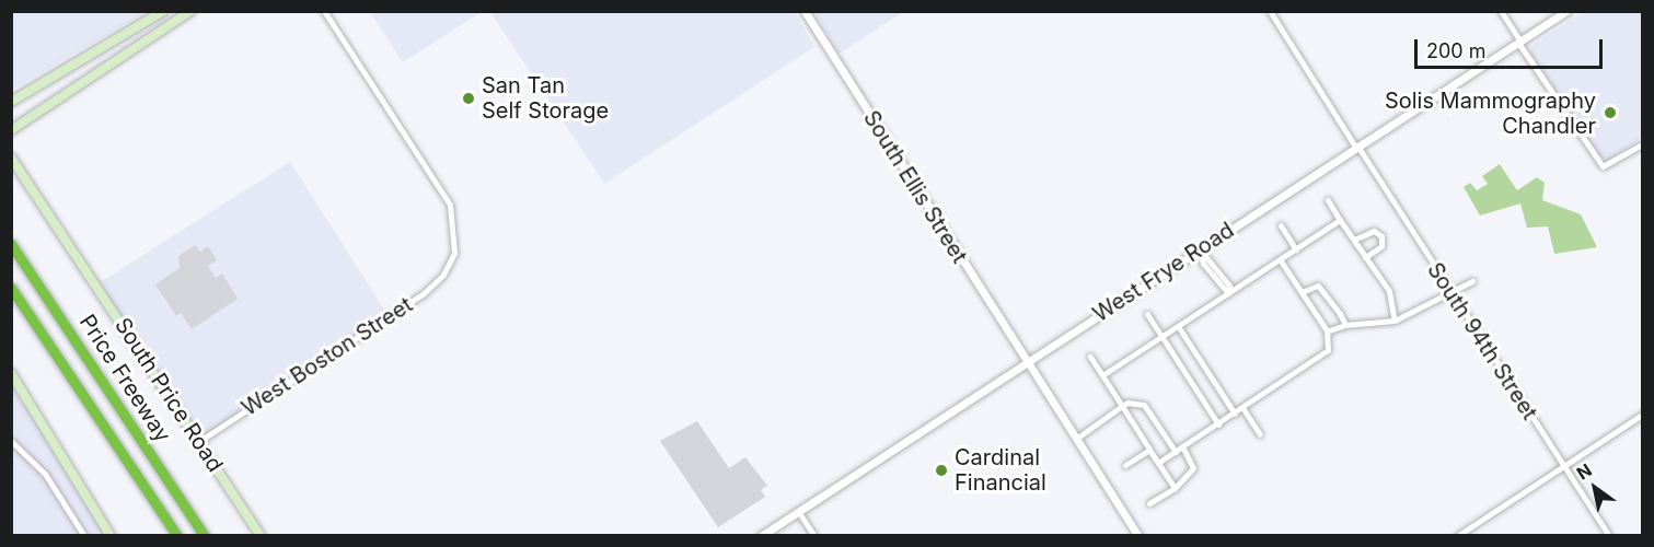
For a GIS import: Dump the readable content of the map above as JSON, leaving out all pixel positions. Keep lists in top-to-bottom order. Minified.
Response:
{"streets":{"highway":["Price Freeway"],"main road":["South Price Road"],"street":["South Ellis Street","West Frye Road","South 94th Street","West Boston Street"]},"crossings":[["South Ellis Street","West Frye Road"],["West Frye Road","South 94th Street"],["West Boston Street","South Price Road"]],"places":["San Tan Self Storage","Solis Mammography Chandler","Cardinal Financial"],"scale_bar":"200 m","north":"top left"}
